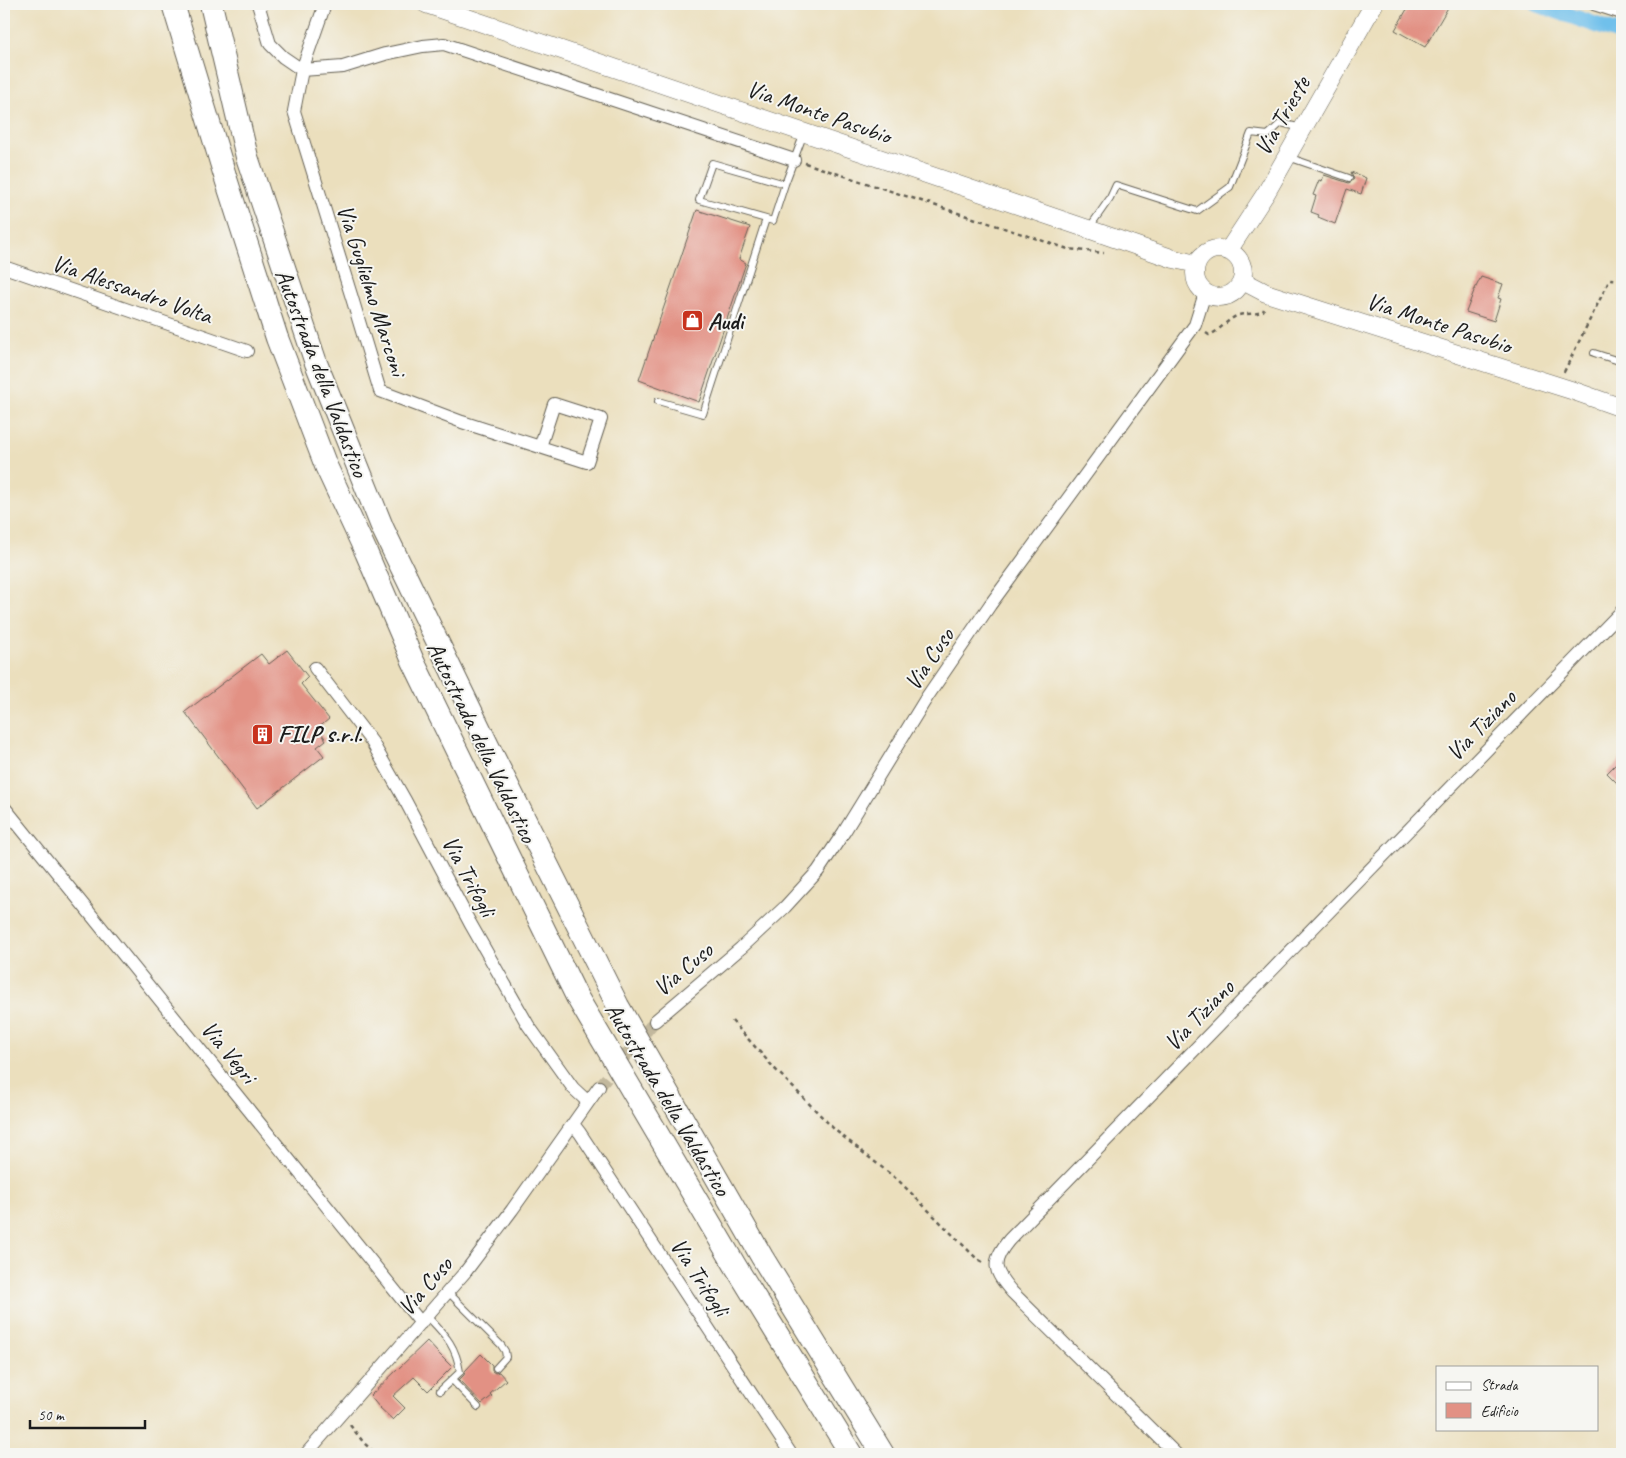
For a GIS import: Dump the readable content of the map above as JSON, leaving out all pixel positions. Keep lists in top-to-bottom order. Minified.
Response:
{"streets":{"highway":["Autostrada della Valdastico"],"main road":["Via Monte Pasubio","Via Trieste"],"street":["Via Alessandro Volta","Via Guglielmo Marconi","Via Cuso","Via Tiziano","Via Trifogli","Via Vegri"]},"crossings":[["Via Monte Pasubio","Via Trieste"],["Via Monte Pasubio","Via Cuso"],["Via Trieste","Via Cuso"],["Via Cuso","Via Trifogli"],["Via Cuso","Via Vegri"]],"places":{"shop":["Audi"],"building":["FILP s.r.l."]},"legend":["Strada","Edificio"],"scale_bar":"50 m"}
